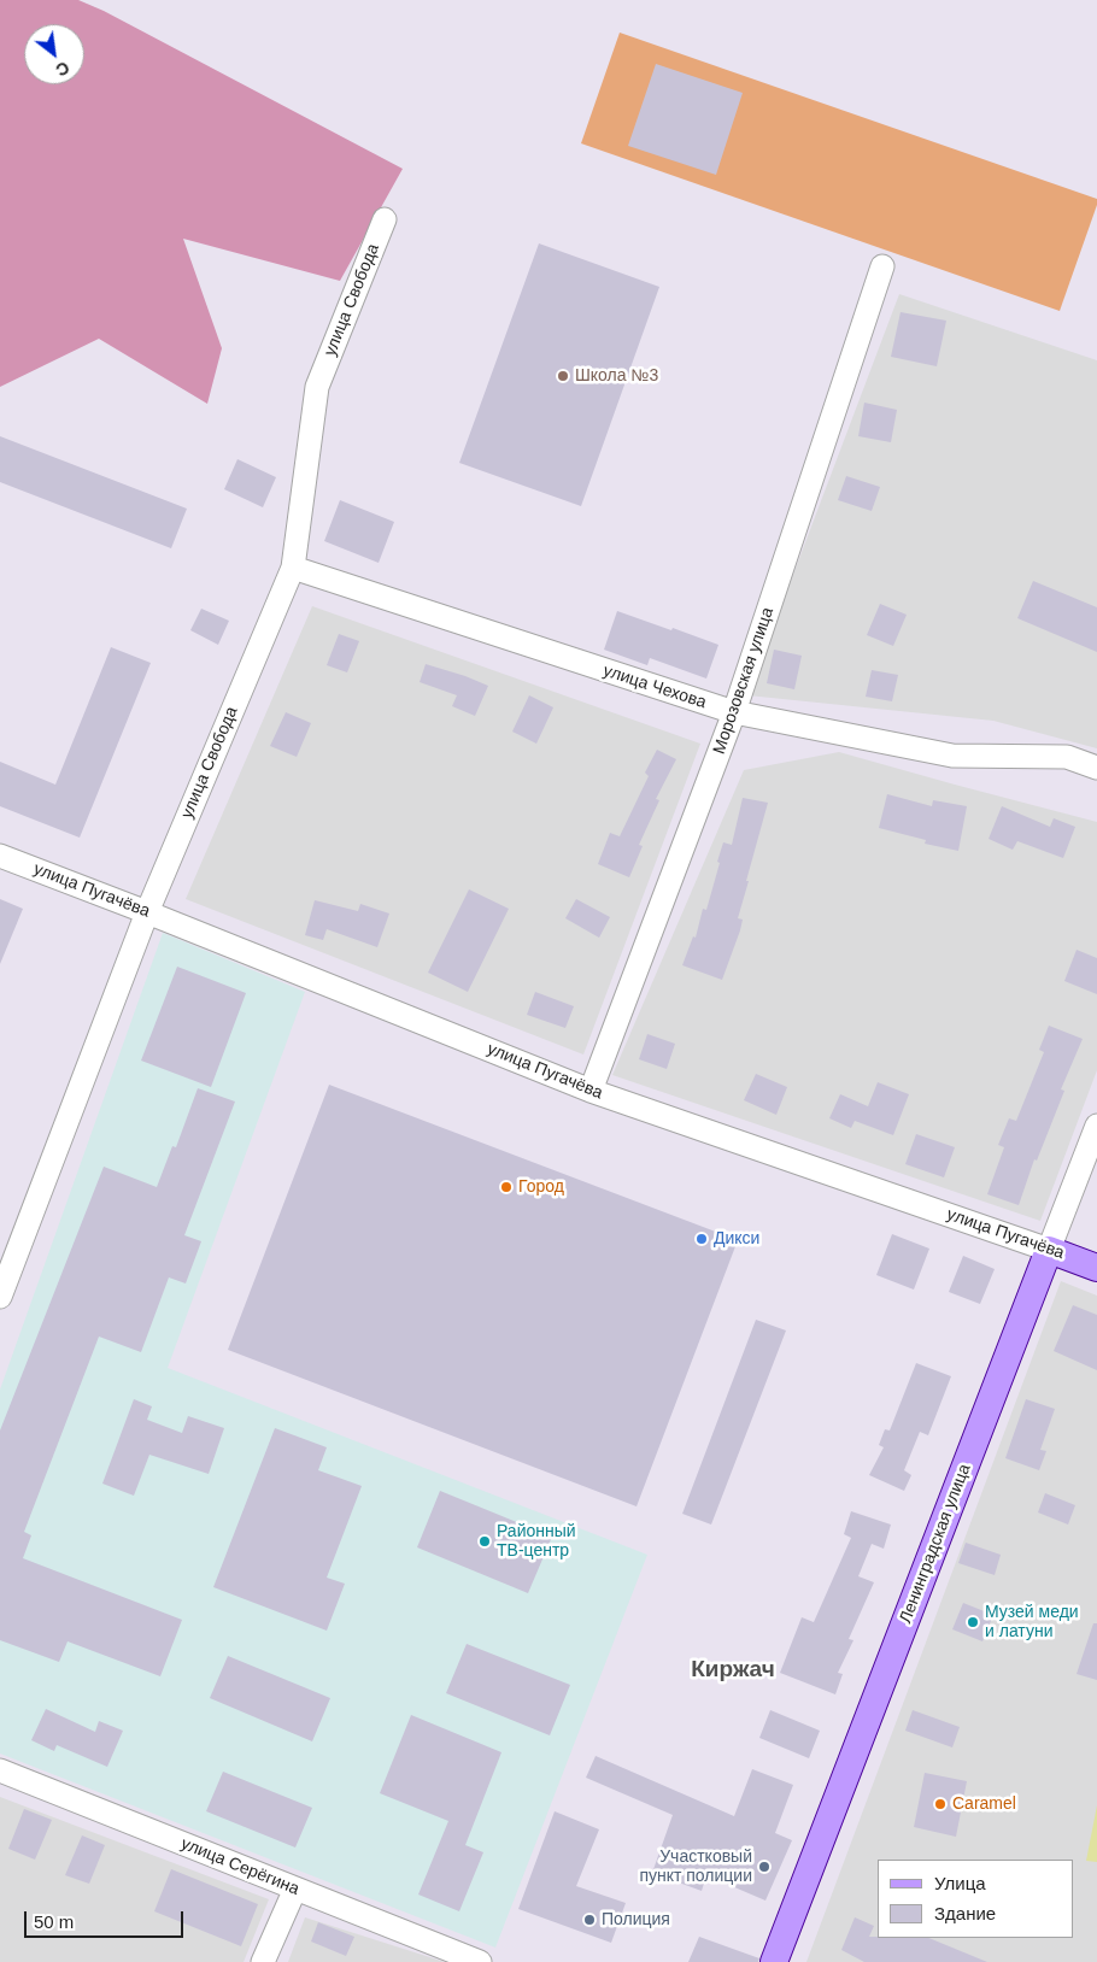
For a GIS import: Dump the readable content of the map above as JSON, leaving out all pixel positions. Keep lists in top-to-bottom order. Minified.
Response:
{"streets":{"main road":["улица Пугачёва","Ленинградская улица"],"street":["улица Свобода","Морозовская улица","улица Чехова","улица Серёгина"]},"crossings":[["улица Свобода","улица Чехова"],["улица Свобода","улица Пугачёва"],["Морозовская улица","улица Чехова"],["Морозовская улица","улица Пугачёва"],["улица Пугачёва","Ленинградская улица"]],"districts":["Киржач"],"places":["Школа №3","Город","Дикси","Районный ТВ-центр","Музей меди и латуни","Caramel","Участковый пункт полиции","Полиция"],"legend":["Улица","Здание"],"scale_bar":"50 m","north":"bottom right"}
